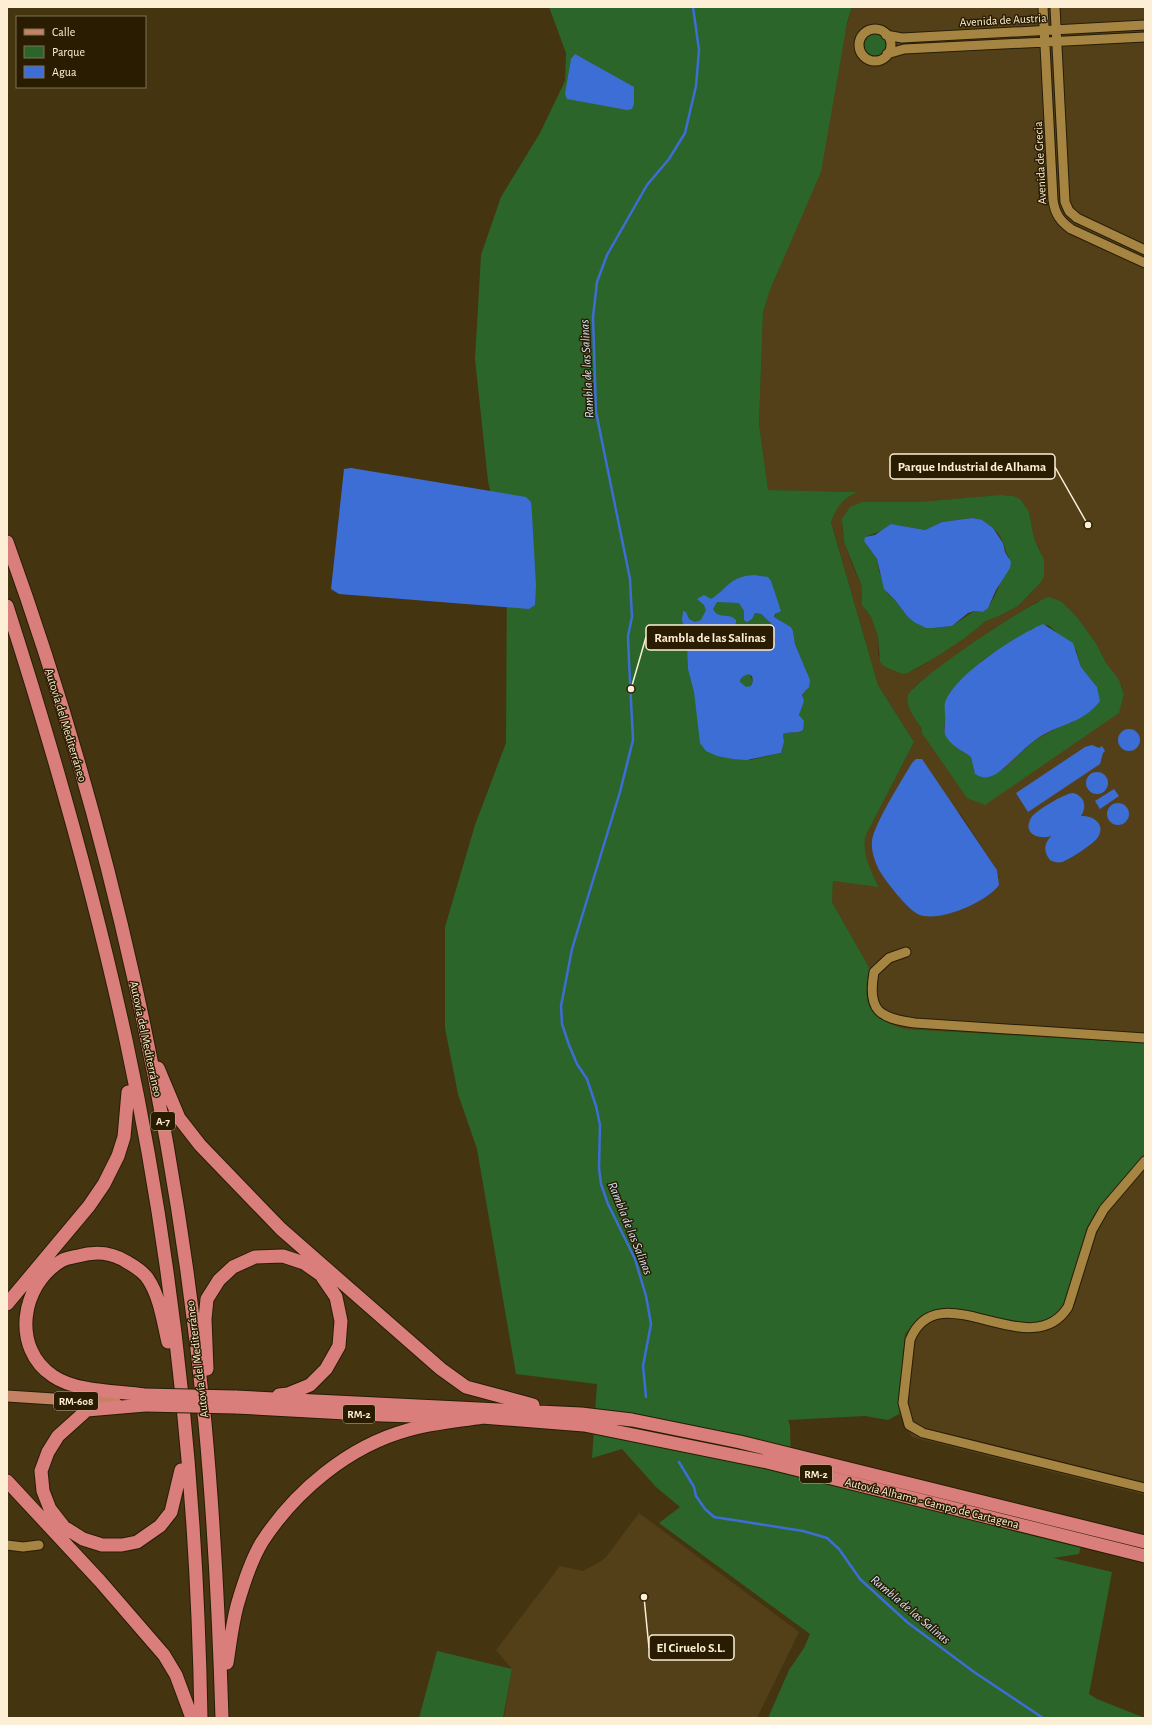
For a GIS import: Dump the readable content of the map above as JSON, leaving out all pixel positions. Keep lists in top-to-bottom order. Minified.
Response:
{"streets":{"highway":["Autovía del Mediterráneo","A-7","RM-2","Autovía Alhama - Campo de Cartagena"],"main road":["RM-608"],"street":["Avenida de Austria","Avenida de Grecia"]},"crossings":[["Avenida de Austria","Avenida de Grecia"],["RM-608","RM-2"],["RM-2","Autovía Alhama - Campo de Cartagena"]],"water":["Rambla de las Salinas"],"places":["Parque Industrial de Alhama","Rambla de las Salinas","El Ciruelo S.L."],"legend":["Calle","Parque","Agua"]}
